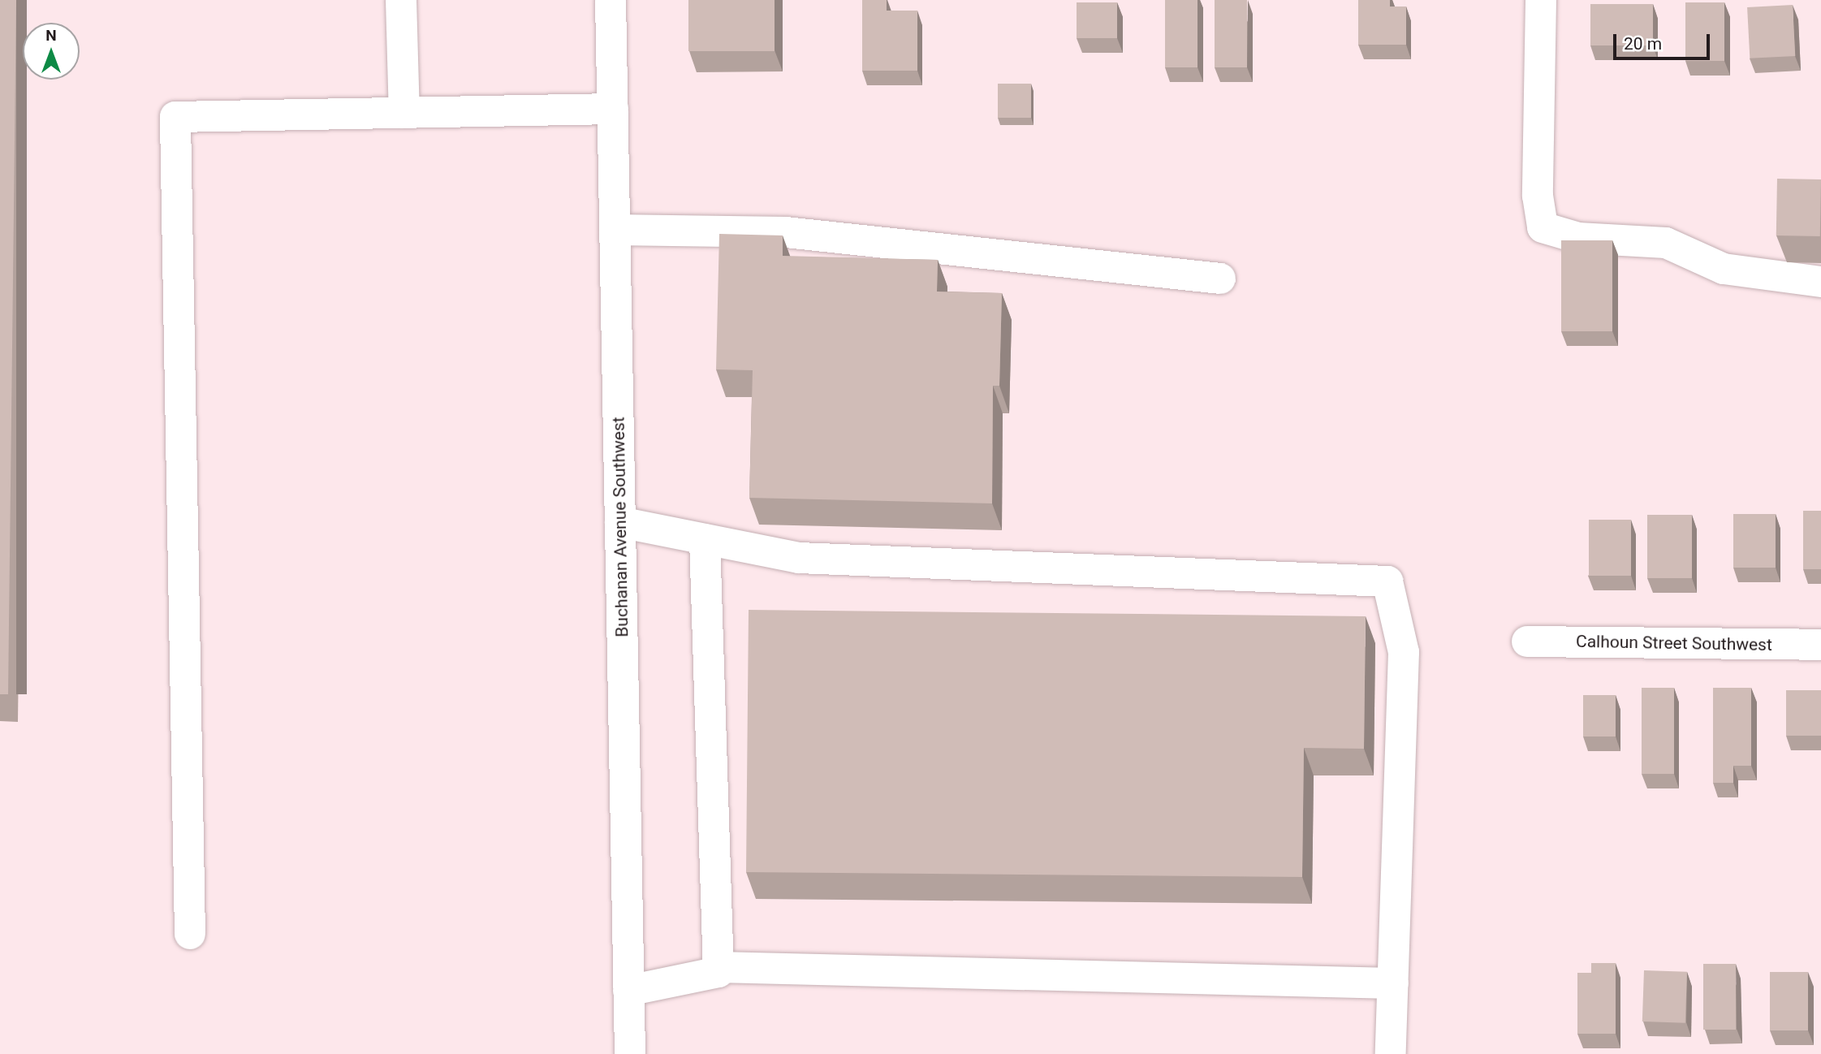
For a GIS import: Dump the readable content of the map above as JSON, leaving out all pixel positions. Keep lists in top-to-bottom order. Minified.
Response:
{"streets":{"street":["Buchanan Avenue Southwest","Calhoun Street Southwest"]},"scale_bar":"20 m","north":"top"}
